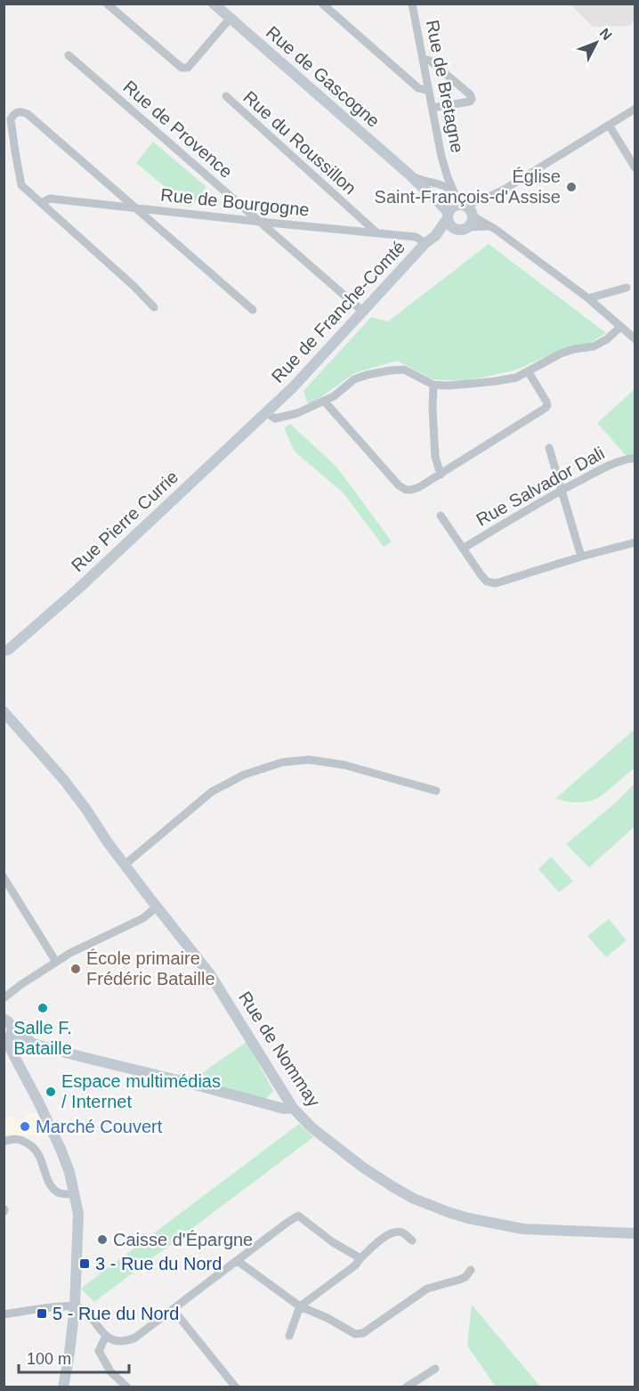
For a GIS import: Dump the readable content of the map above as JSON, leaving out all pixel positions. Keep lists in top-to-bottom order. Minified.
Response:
{"streets":{"street":["Rue de Gascogne","Rue de Bretagne","Rue de Provence","Rue du Roussillon","Rue de Bourgogne","Rue de Franche-Comté","Rue Salvador Dali","Rue Pierre Currie","Rue de Nommay"]},"crossings":[["Rue de Gascogne","Rue de Bretagne"],["Rue de Gascogne","Rue de Franche-Comté"],["Rue de Bretagne","Rue de Franche-Comté"],["Rue de Provence","Rue de Bourgogne"],["Rue de Provence","Rue de Franche-Comté"],["Rue du Roussillon","Rue de Bourgogne"],["Rue de Bourgogne","Rue de Franche-Comté"],["Rue de Franche-Comté","Rue Pierre Currie"]],"places":{"other":["Église Saint-François-d'Assise","École primaire Frédéric Bataille","Salle F. Bataille","Espace multimédias / Internet","Marché Couvert","Caisse d'Épargne"],"transit":["3 - Rue du Nord","5 - Rue du Nord"]},"scale_bar":"100 m","north":"top right"}
